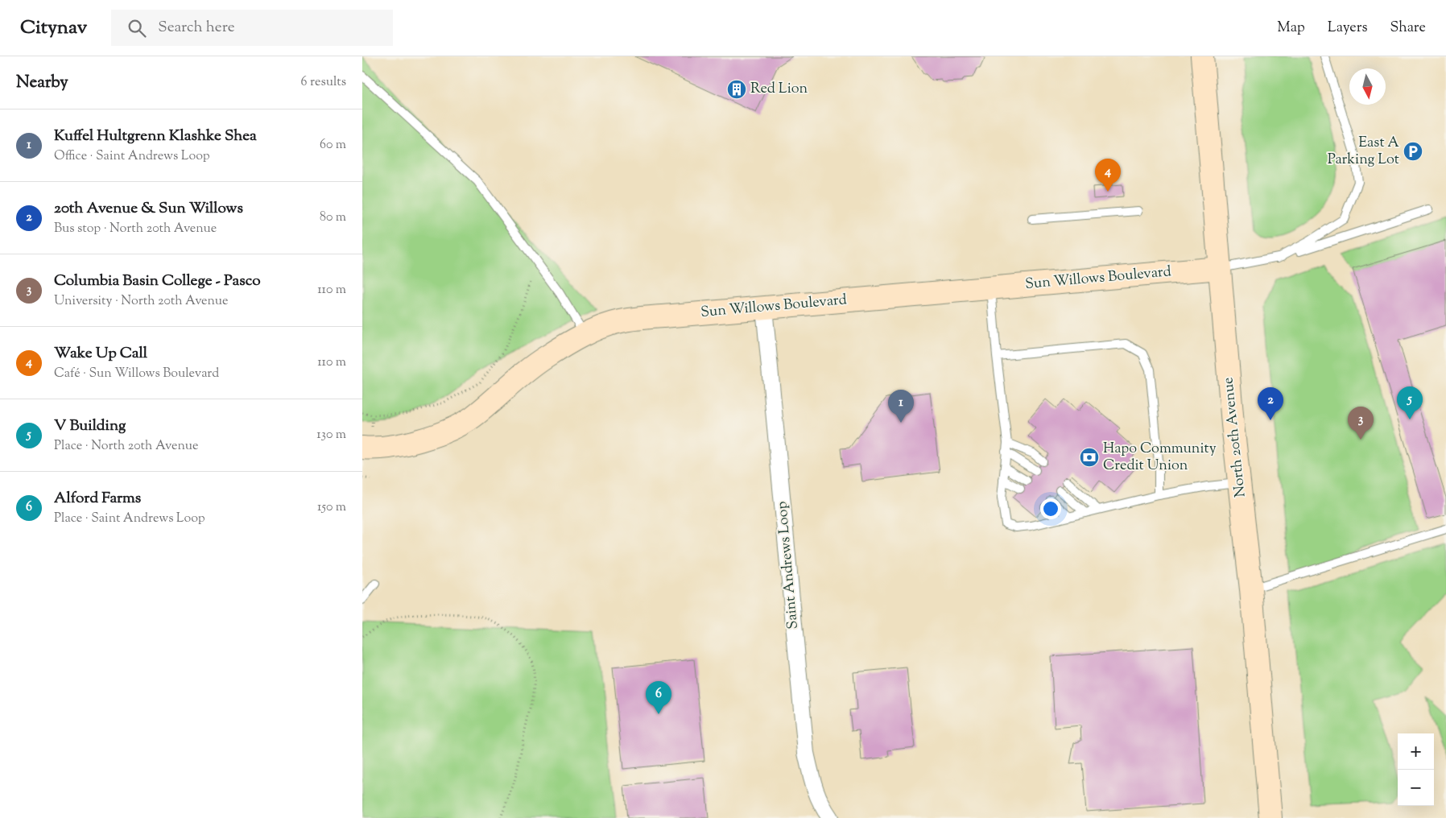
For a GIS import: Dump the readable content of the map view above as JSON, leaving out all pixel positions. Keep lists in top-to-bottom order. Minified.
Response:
{"streets":{"street":["Sun Willows Boulevard","North 20th Avenue","Saint Andrews Loop"]},"crossings":[["Sun Willows Boulevard","North 20th Avenue"],["Sun Willows Boulevard","Saint Andrews Loop"]],"places":{"building":["Red Lion"],"parking":["East A Parking Lot"],"bank":["Hapo Community Credit Union"]},"north":"bottom","page":{"header":"Citynav","search":"Search here","nav":["Map","Layers","Share"],"heading":["Nearby","6 results"],"list":[{"mark":"1","name":"Kuffel Hultgrenn Klashke Shea","note":"Office · Saint Andrews Loop","value":"60 m"},{"mark":"2","name":"20th Avenue & Sun Willows","note":"Bus stop · North 20th Avenue","value":"80 m"},{"mark":"3","name":"Columbia Basin College - Pasco","note":"University · North 20th Avenue","value":"110 m"},{"mark":"4","name":"Wake Up Call","note":"Café · Sun Willows Boulevard","value":"110 m"},{"mark":"5","name":"V Building","note":"Place · North 20th Avenue","value":"130 m"},{"mark":"6","name":"Alford Farms","note":"Place · Saint Andrews Loop","value":"150 m"}],"pins":["4","5","2","1","3","6"],"map_buttons":["+","−"]}}
